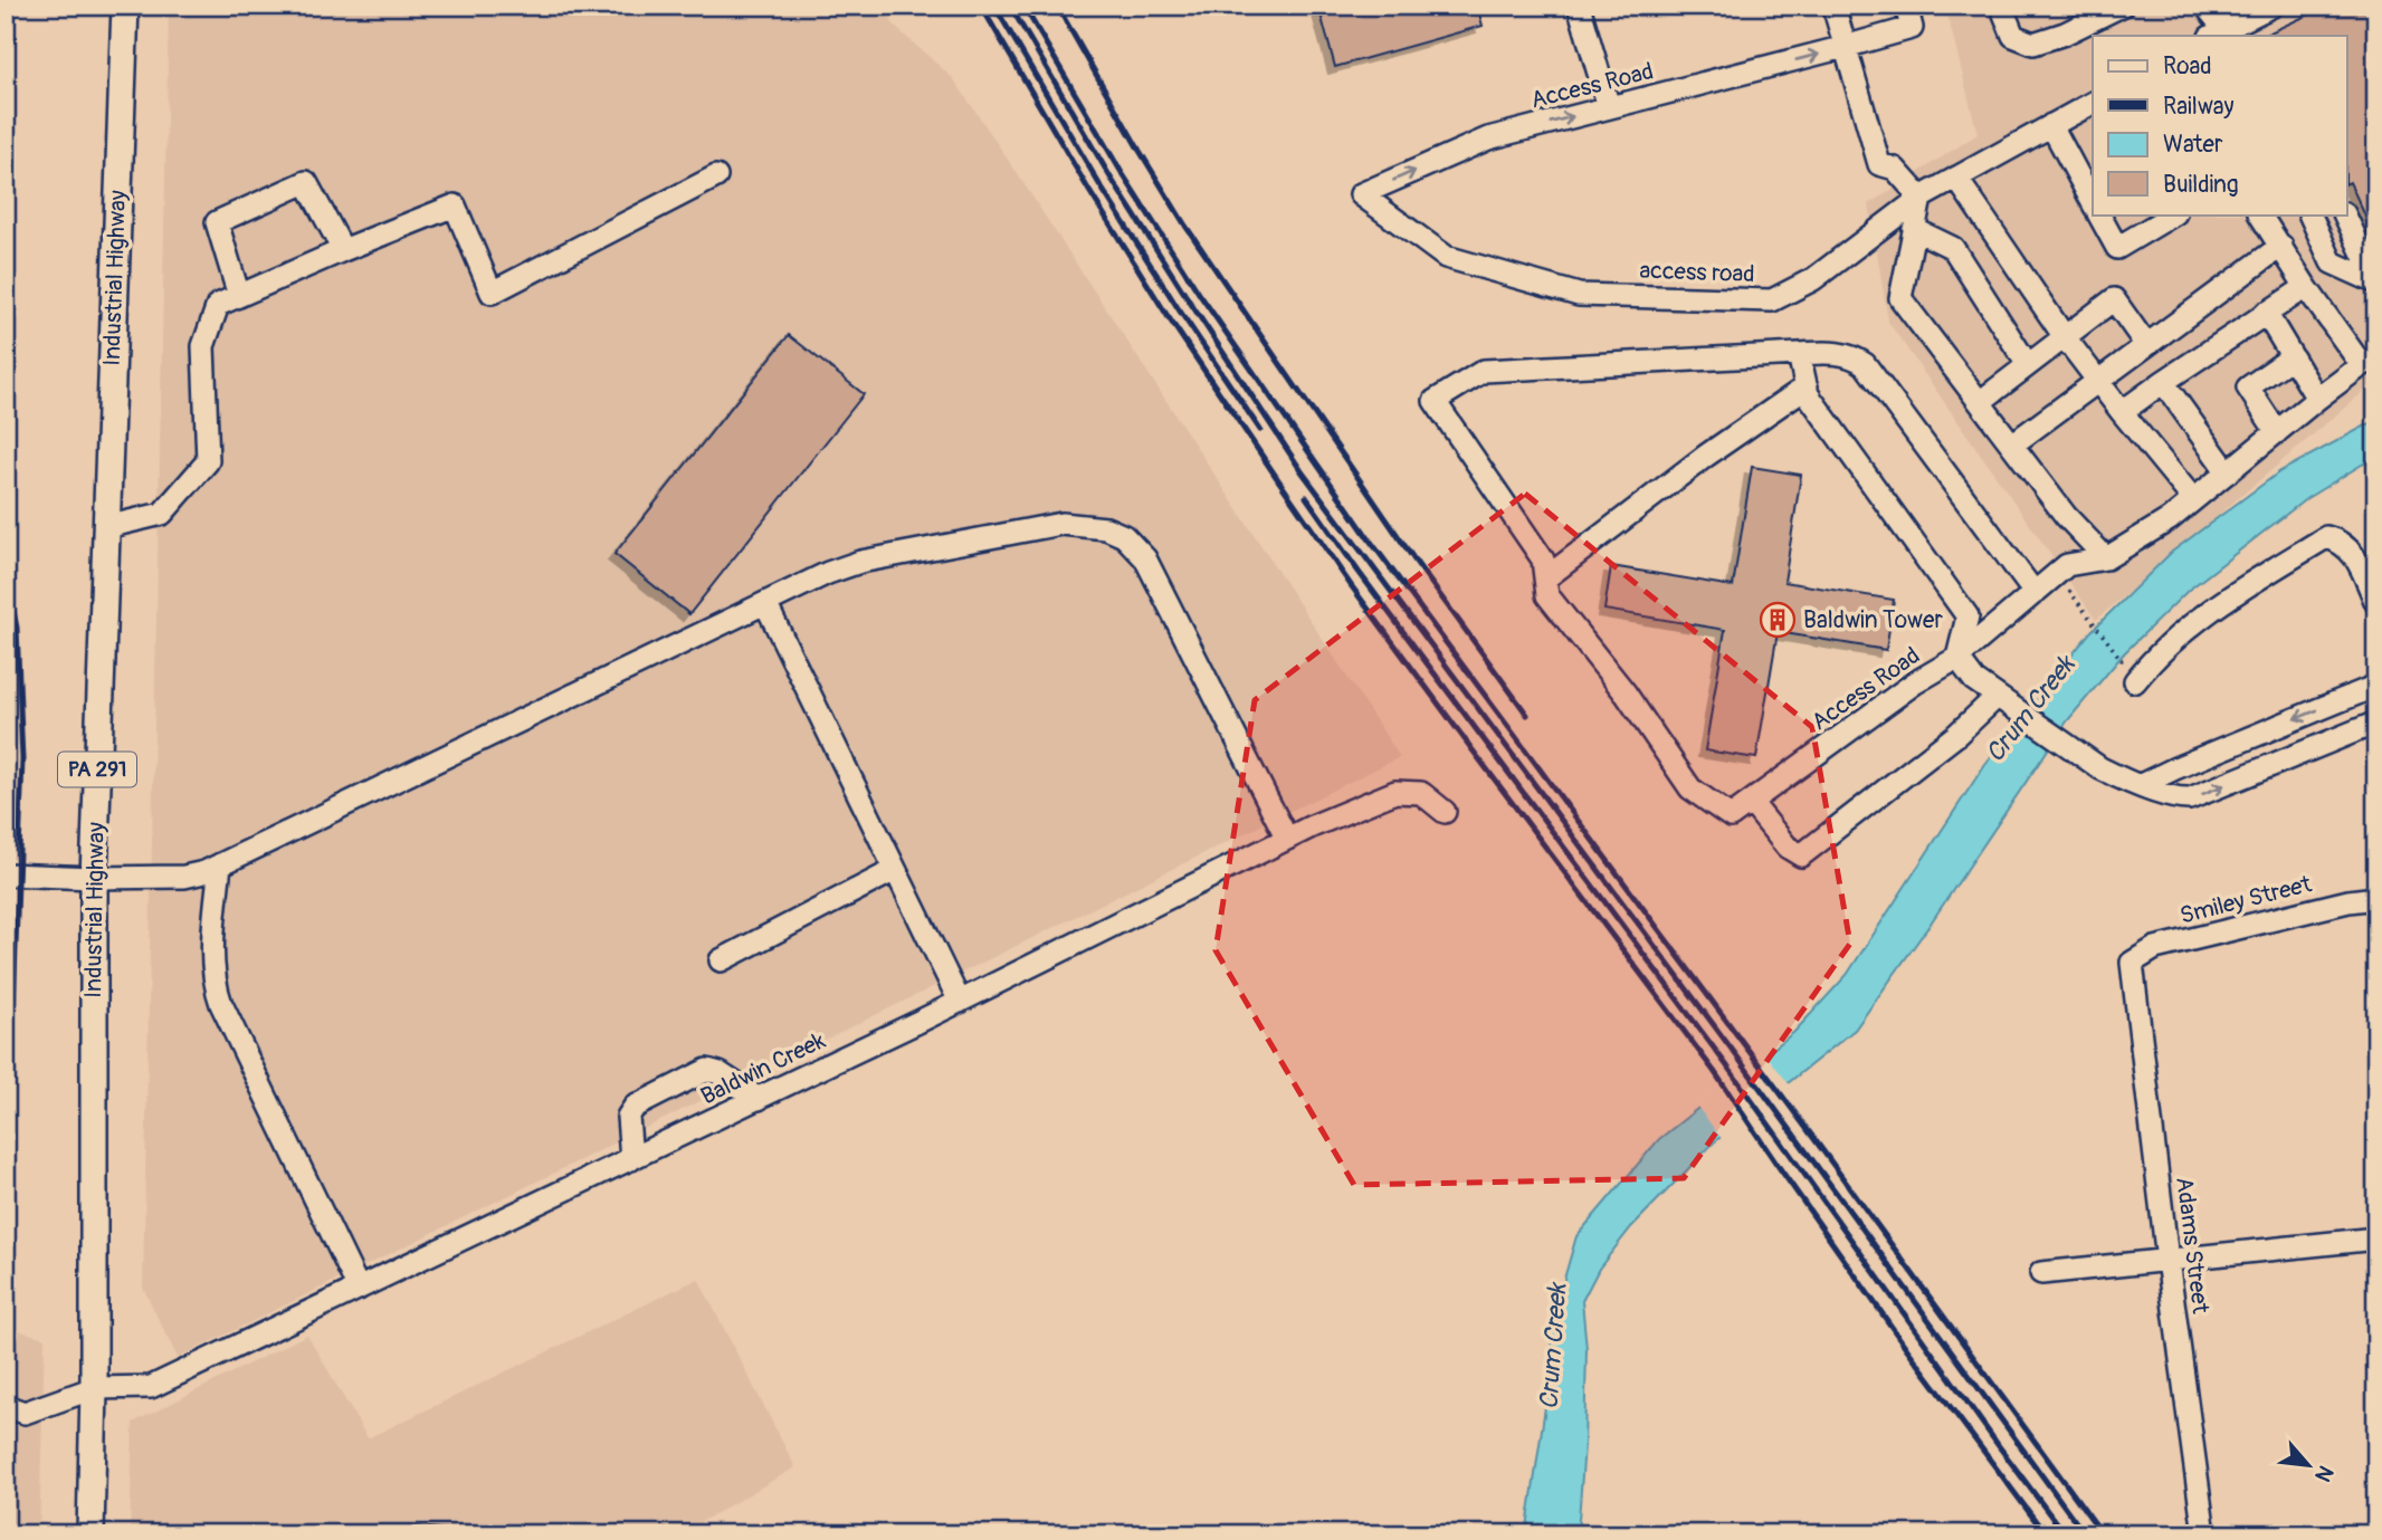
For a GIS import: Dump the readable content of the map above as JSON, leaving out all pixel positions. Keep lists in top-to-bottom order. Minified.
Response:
{"streets":{"main road":["Industrial Highway","PA 291"],"street":["Access Road","access road","Smiley Street","Baldwin Creek","Adams Street"]},"crossings":[["Access Road","access road"],["Industrial Highway","Baldwin Creek"],["Smiley Street","Adams Street"]],"water":["Crum Creek"],"places":{"building":["Baldwin Tower"]},"legend":["Road","Railway","Water","Building"],"north":"bottom right"}
